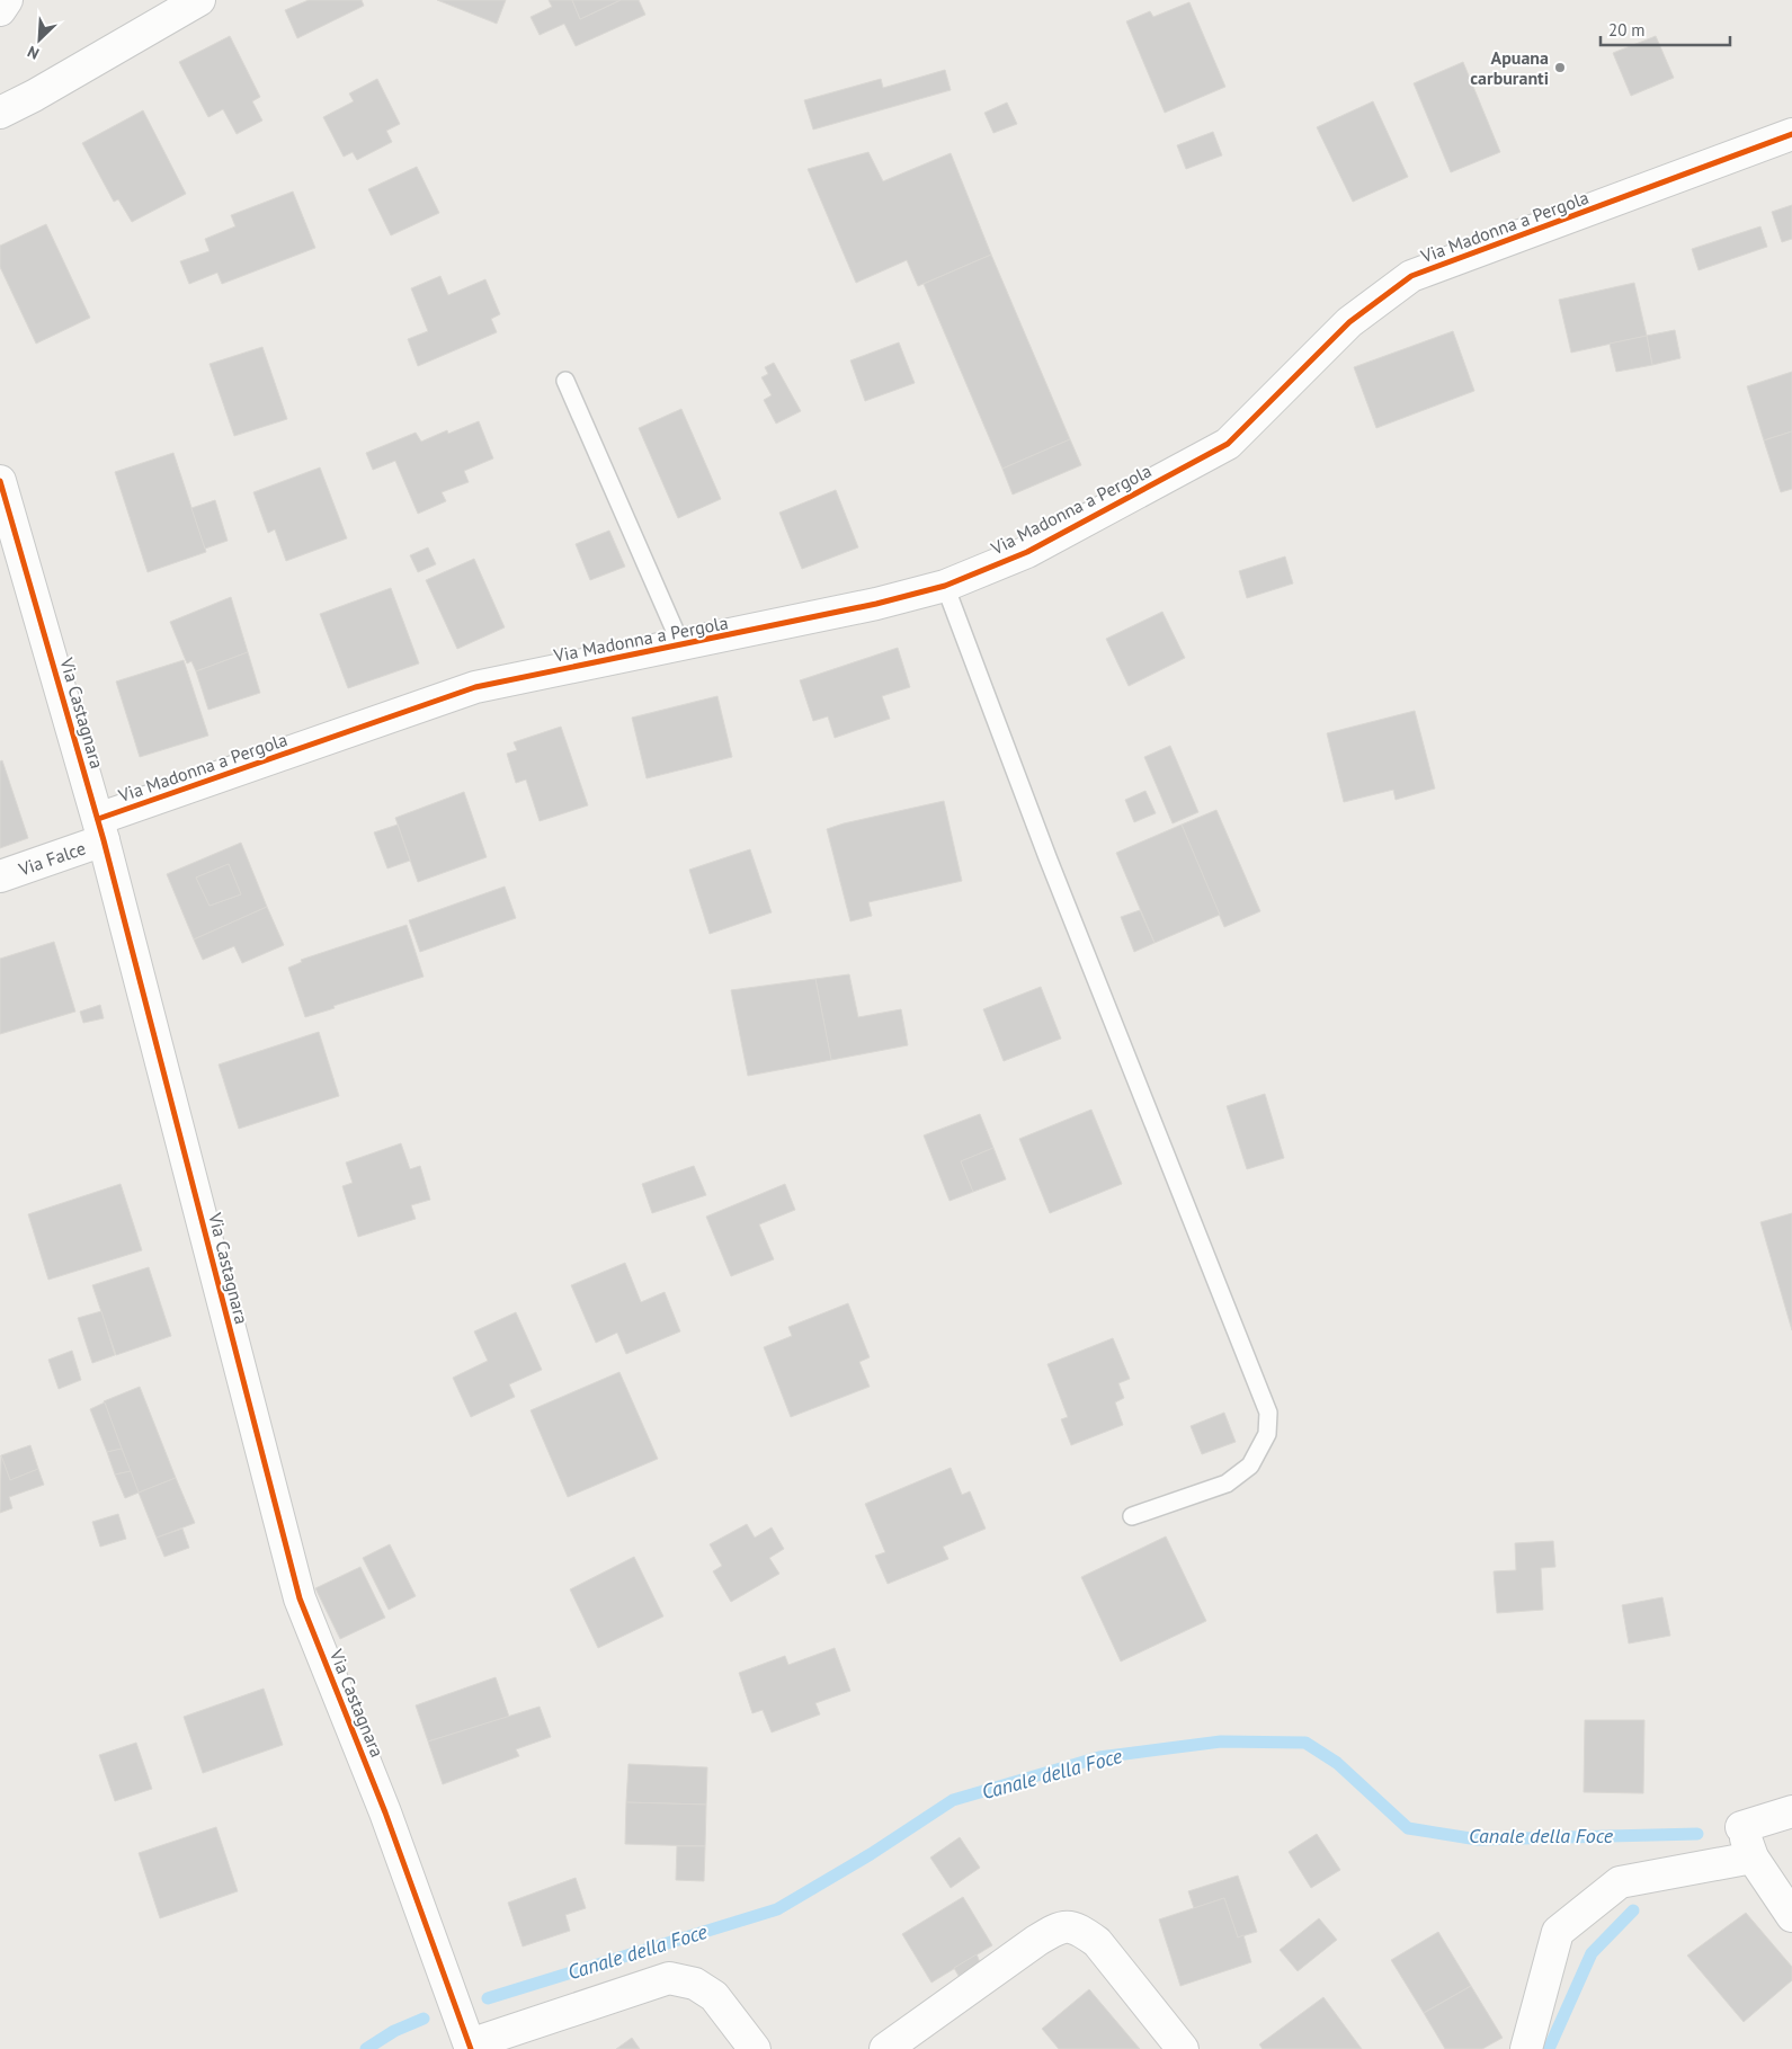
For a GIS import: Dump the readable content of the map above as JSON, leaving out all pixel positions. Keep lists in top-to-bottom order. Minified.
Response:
{"streets":{"street":["Via Madonna a Pergola","Via Castagnara","Via Falce"]},"crossings":[["Via Madonna a Pergola","Via Castagnara"],["Via Madonna a Pergola","Via Falce"],["Via Castagnara","Via Falce"]],"water":["Canale della Foce"],"places":["Apuana carburanti"],"scale_bar":"20 m","north":"bottom left"}
